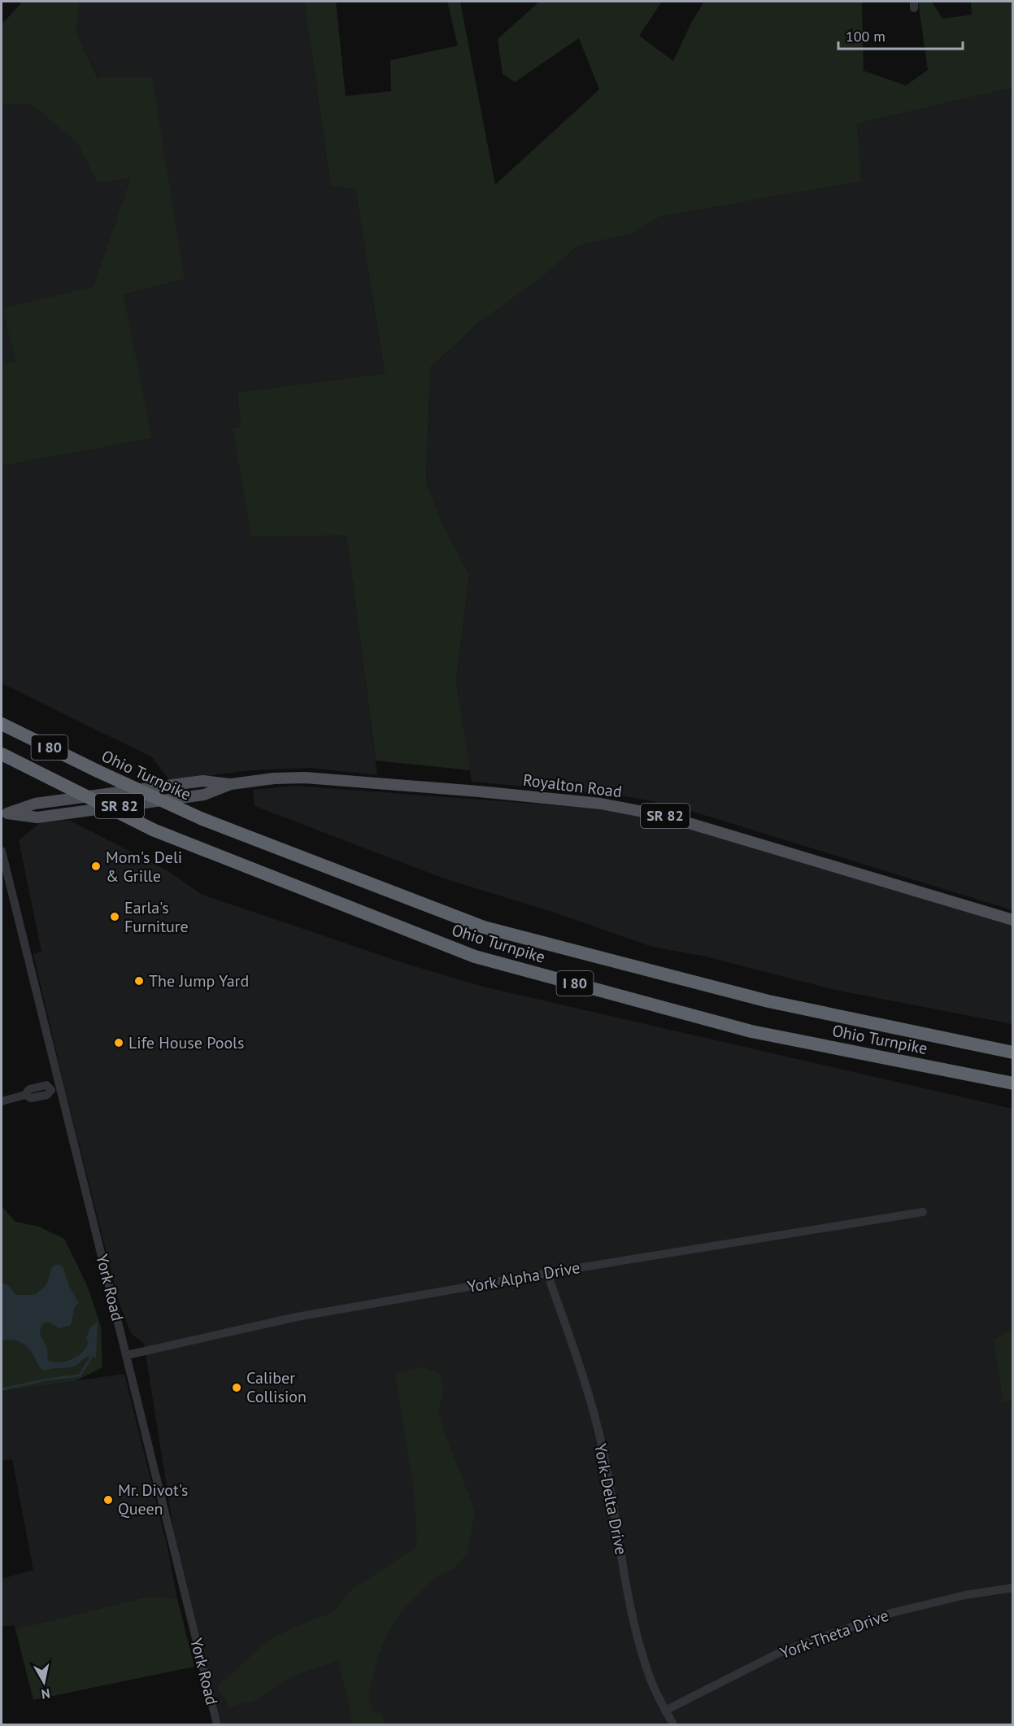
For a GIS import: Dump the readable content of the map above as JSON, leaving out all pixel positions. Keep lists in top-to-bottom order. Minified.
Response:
{"streets":{"highway":["I 80","Ohio Turnpike"],"main road":["Royalton Road","SR 82"],"street":["York Alpha Drive","York Road","York-Delta Drive","York-Theta Drive"]},"crossings":[["York Alpha Drive","York Road"],["York Alpha Drive","York-Delta Drive"],["York-Delta Drive","York-Theta Drive"]],"places":["Mom's Deli & Grille","Earla's Furniture","The Jump Yard","Life House Pools","Caliber Collision","Mr. Divot's Queen"],"scale_bar":"100 m","north":"bottom"}
